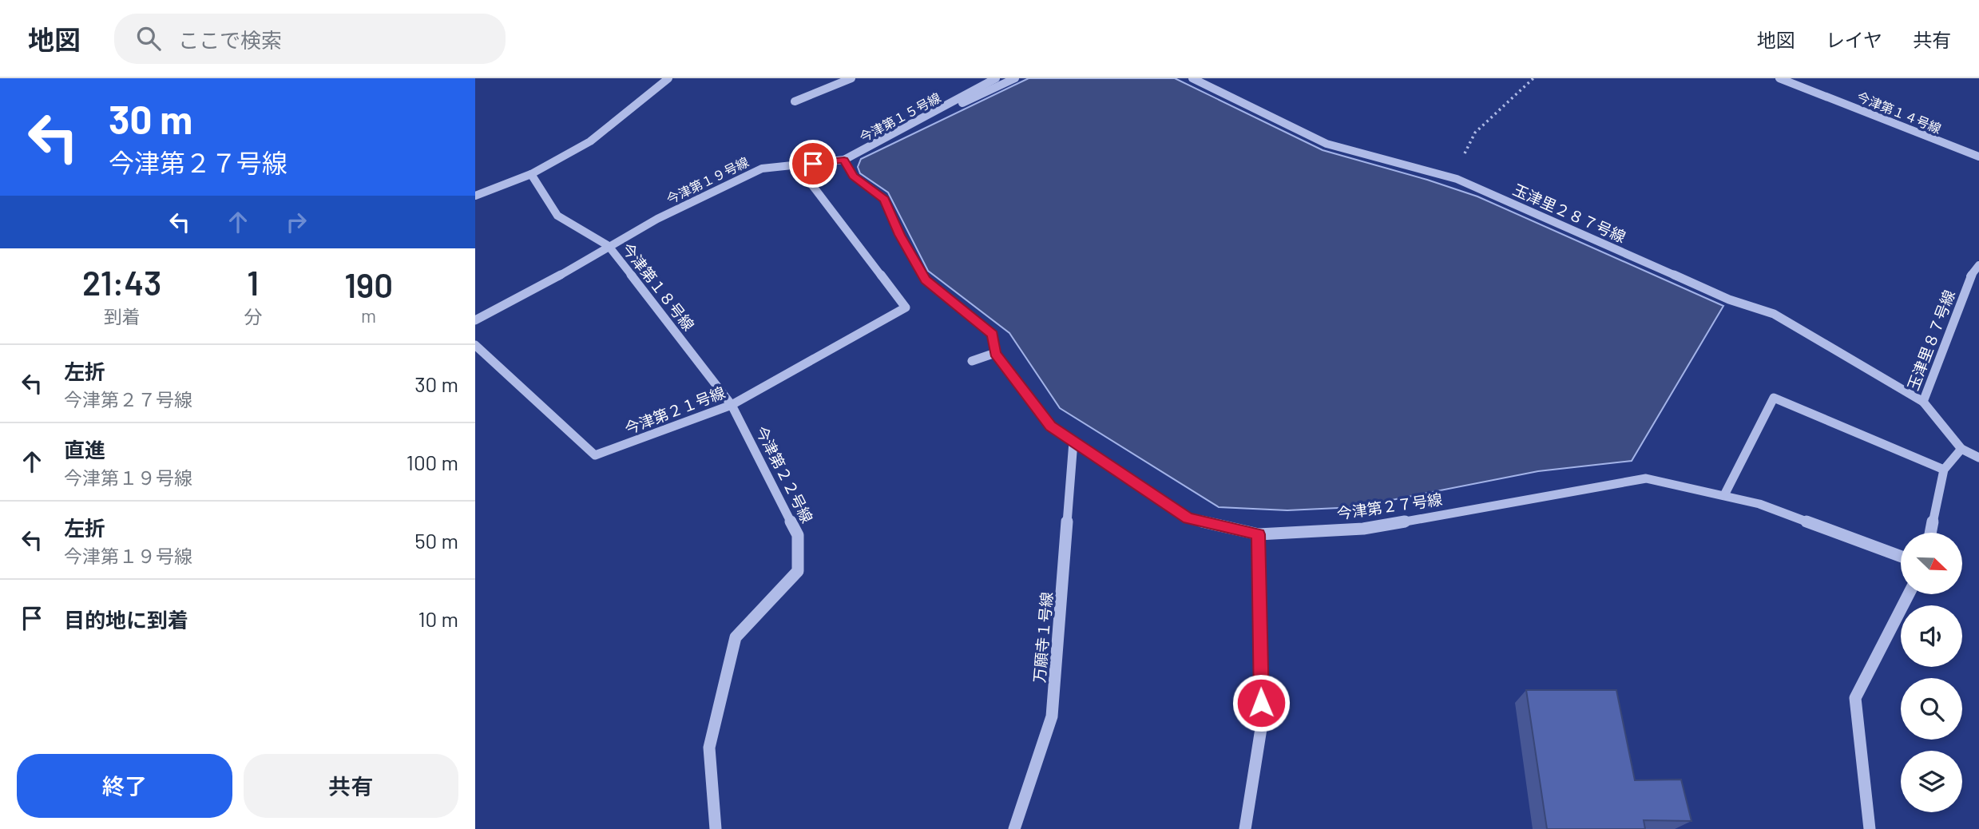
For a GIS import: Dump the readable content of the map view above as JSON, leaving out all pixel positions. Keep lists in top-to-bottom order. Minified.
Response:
{"streets":{"street":["今津第１４号線","今津第１５号線","今津第１９号線","玉津里２８７号線","今津第１８号線","玉津里８７号線","今津第２１号線","今津第２２号線","今津第２７号線","万願寺１号線"]},"crossings":[["今津第１５号線","今津第１９号線"],["今津第１５号線","今津第２７号線"],["今津第１９号線","今津第１８号線"],["今津第１９号線","今津第２７号線"],["玉津里２８７号線","玉津里８７号線"],["今津第１８号線","今津第２１号線"],["今津第１８号線","今津第２２号線"],["今津第２１号線","今津第２２号線"],["今津第２７号線","万願寺１号線"]],"north":"bottom right","page":{"header":"地図","search":"ここで検索","nav":["地図","レイヤ","共有"],"turn":["30 m","今津第２７号線"],"eta":["21:43","到着","1","分","190","m"],"list":[{"name":"左折","note":"今津第２７号線","value":"30 m"},{"name":"直進","note":"今津第１９号線","value":"100 m"},{"name":"左折","note":"今津第１９号線","value":"50 m"},{"name":"目的地に到着","value":"10 m"}],"buttons":["終了","共有"]}}
